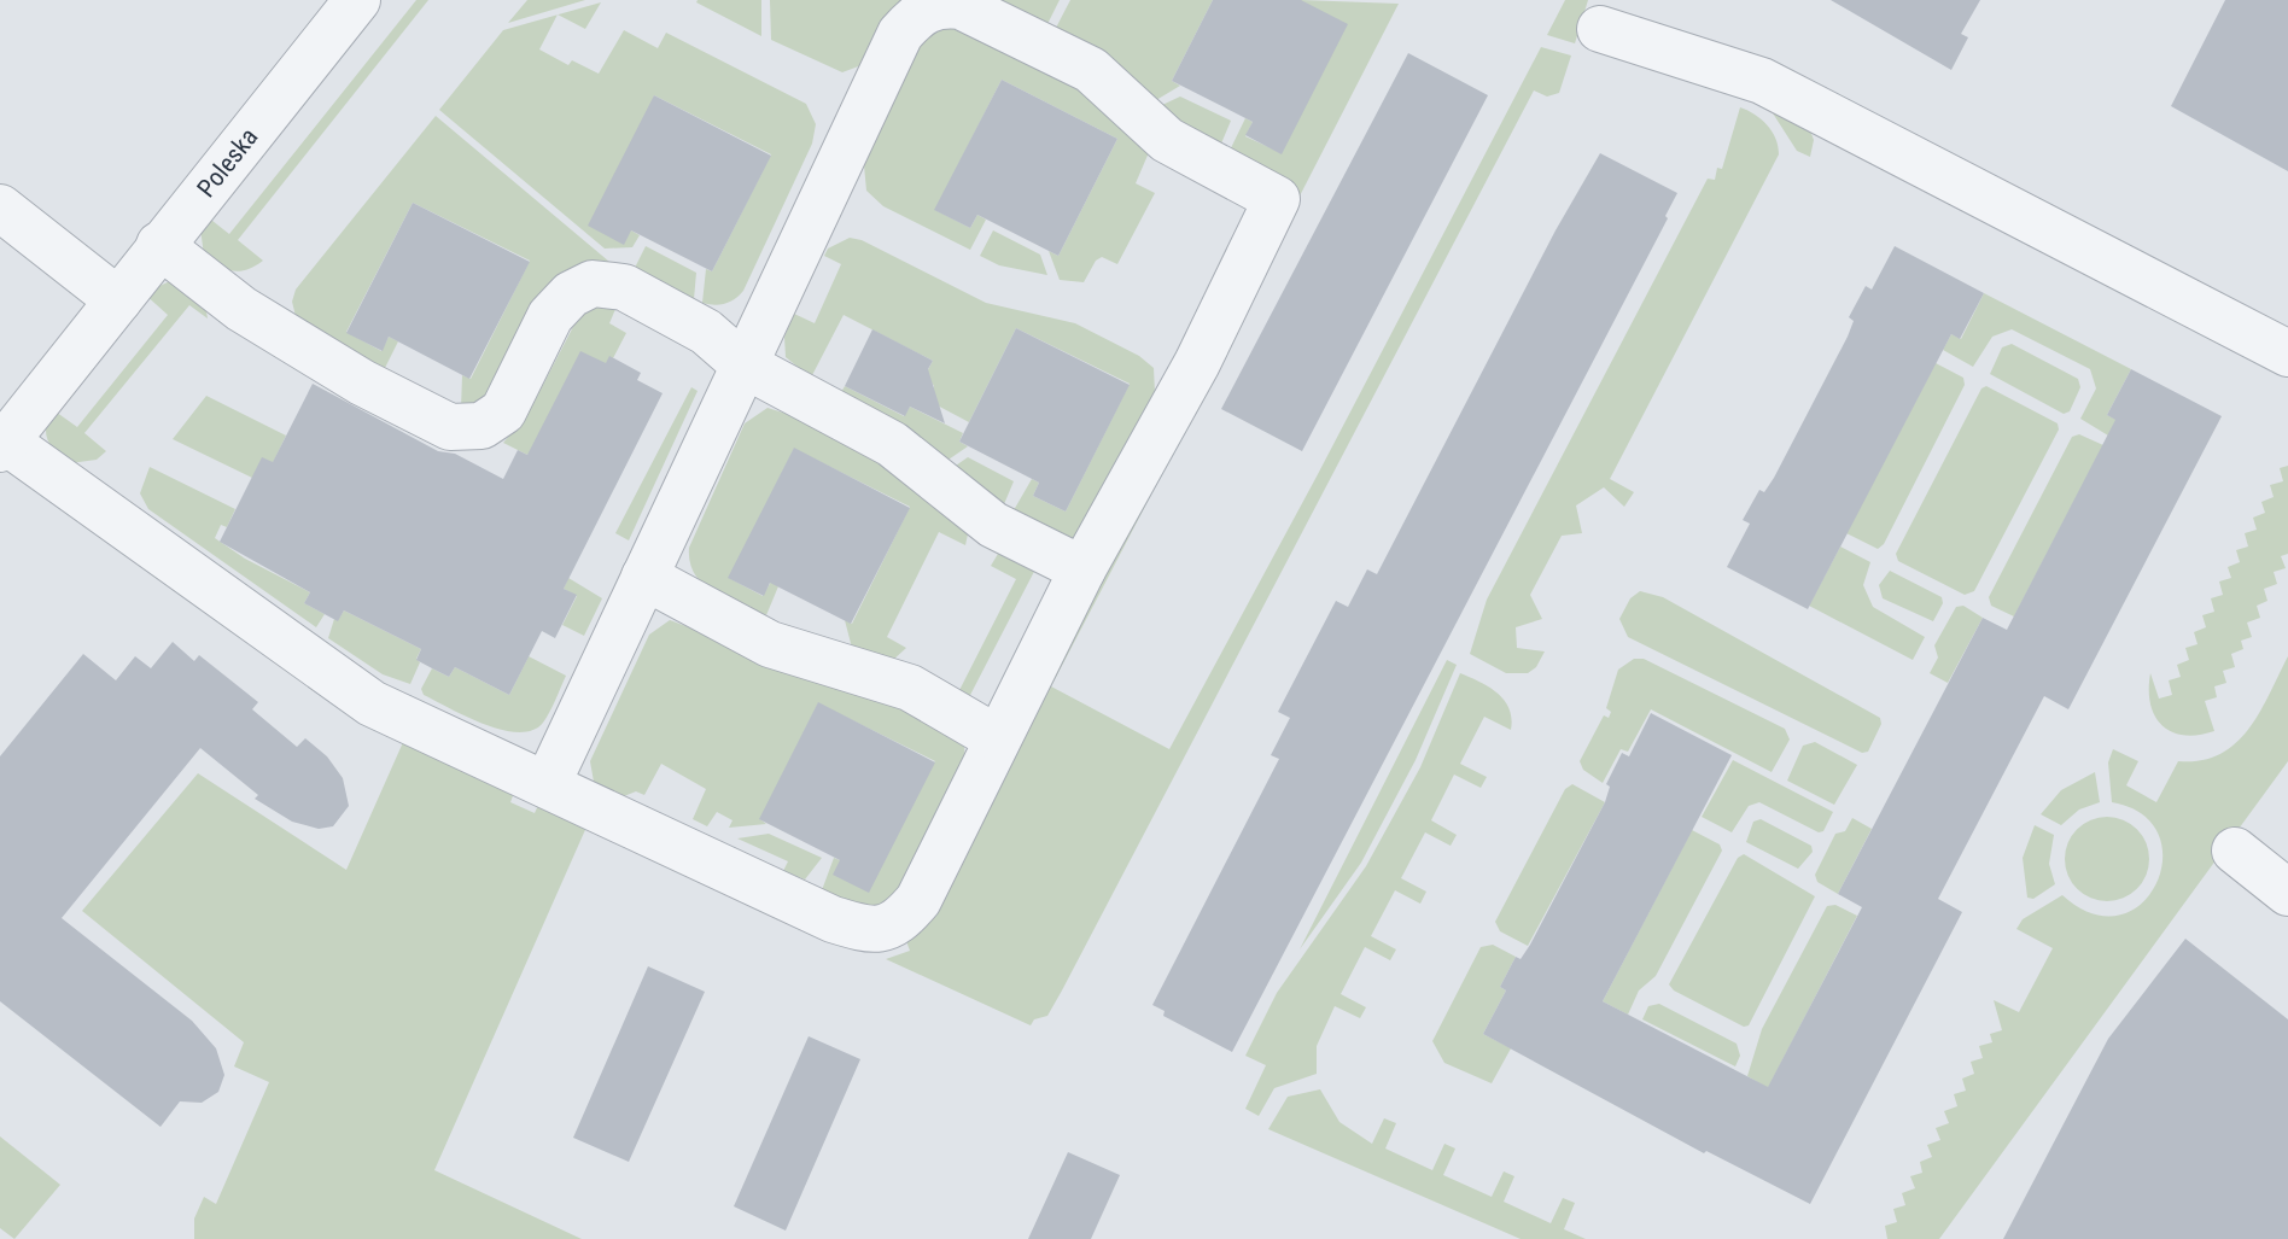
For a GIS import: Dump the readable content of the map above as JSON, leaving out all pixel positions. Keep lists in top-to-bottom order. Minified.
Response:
{"streets":{"street":["Poleska"]}}
